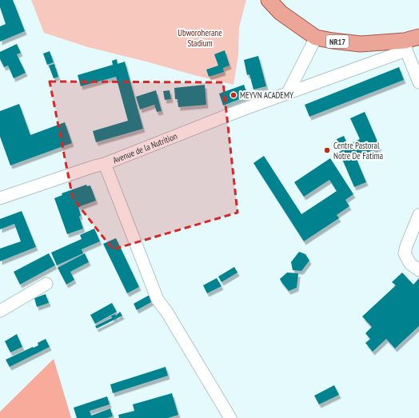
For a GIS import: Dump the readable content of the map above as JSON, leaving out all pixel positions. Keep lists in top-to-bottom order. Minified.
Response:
{"streets":{"main road":["NR17"],"street":["Avenue de la Nutrition"]},"crossings":[["NR17","Avenue de la Nutrition"]],"parks":["Ubworoherane Stadium"],"places":["MEYVN ACADEMY","Centre Pastoral Notre De Fatima"]}
